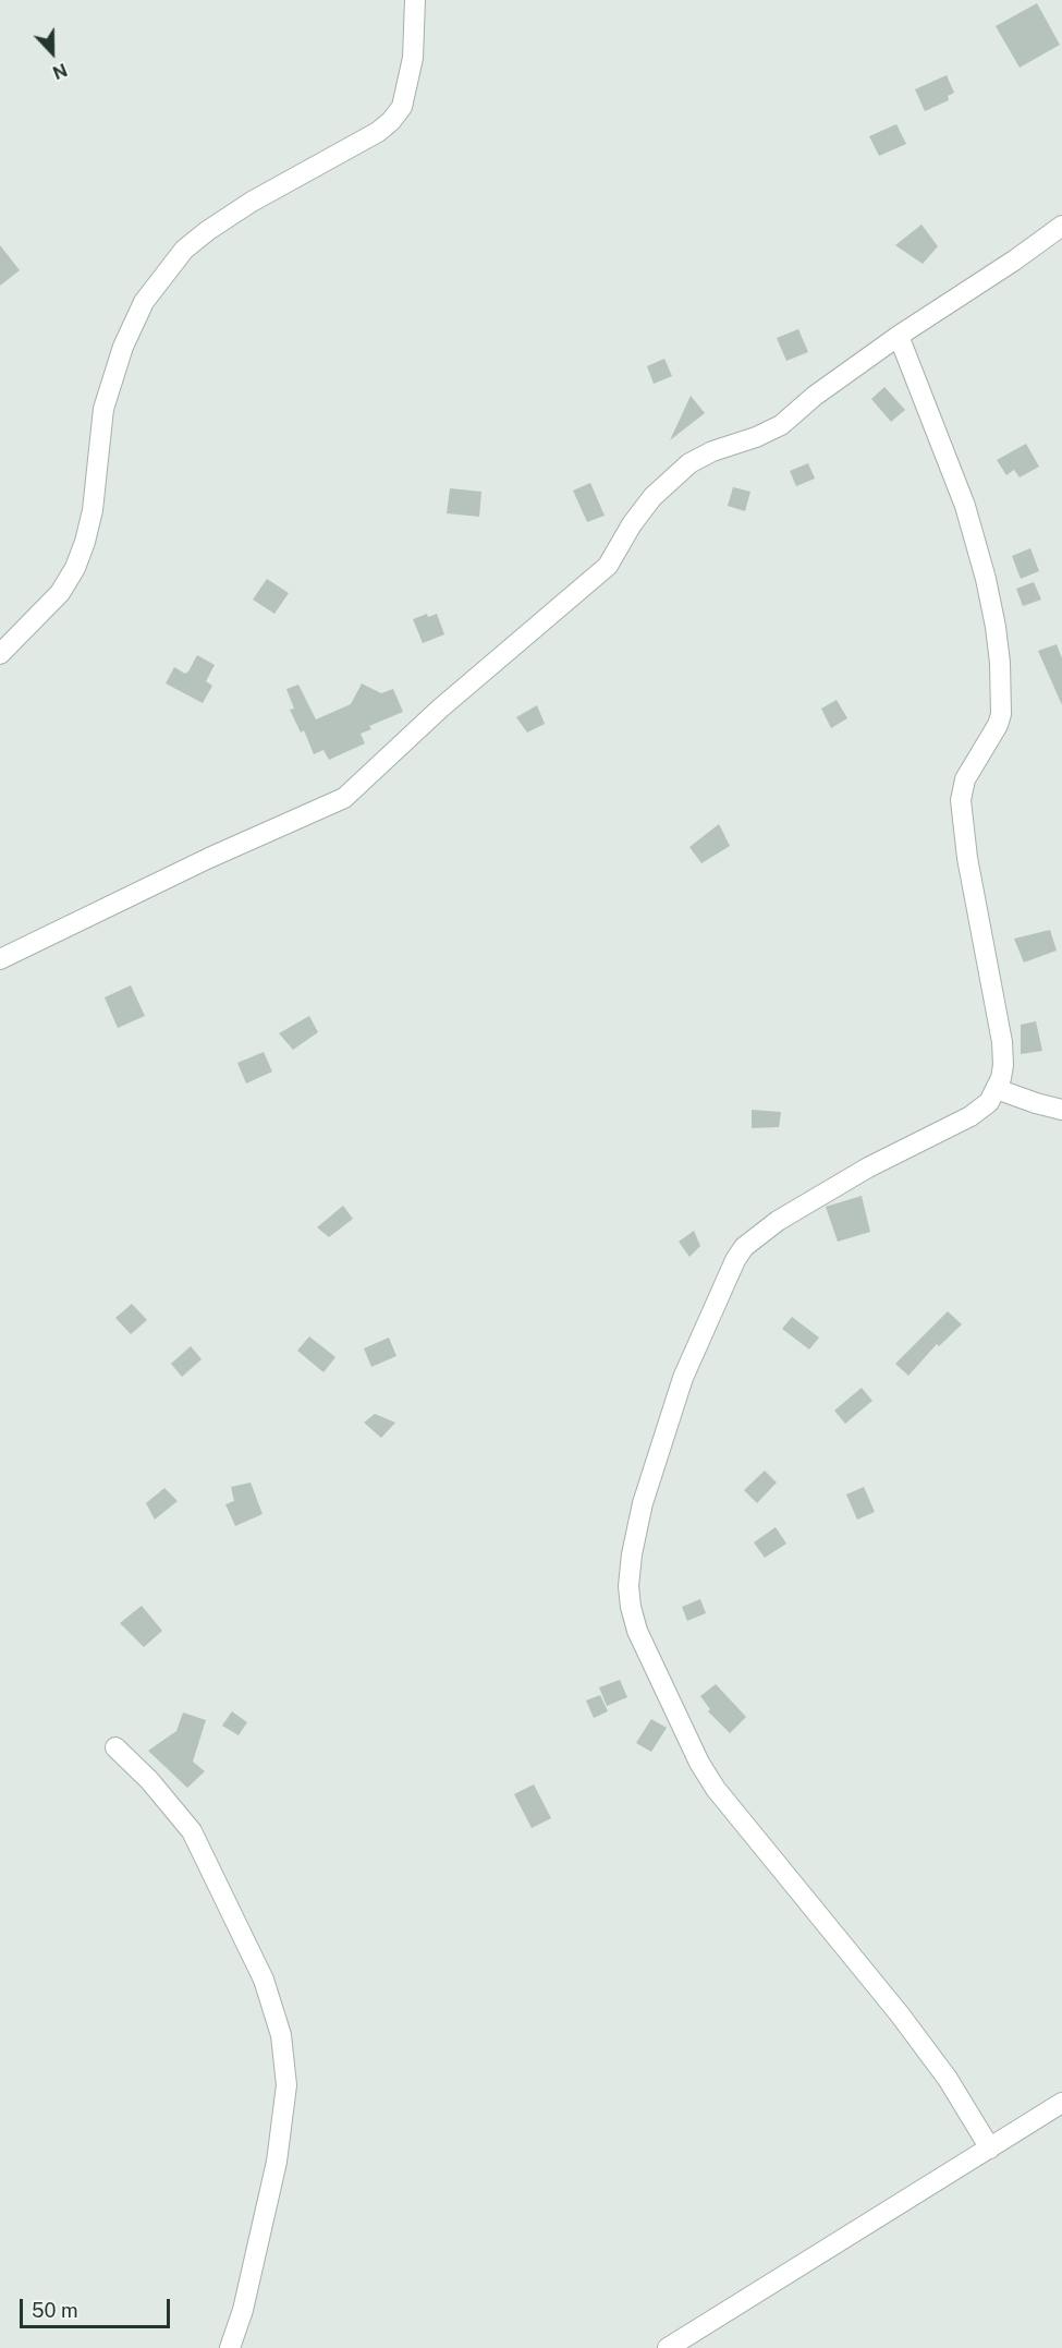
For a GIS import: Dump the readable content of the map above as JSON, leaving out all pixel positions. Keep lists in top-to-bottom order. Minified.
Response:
{"scale_bar":"50 m","north":"bottom"}
